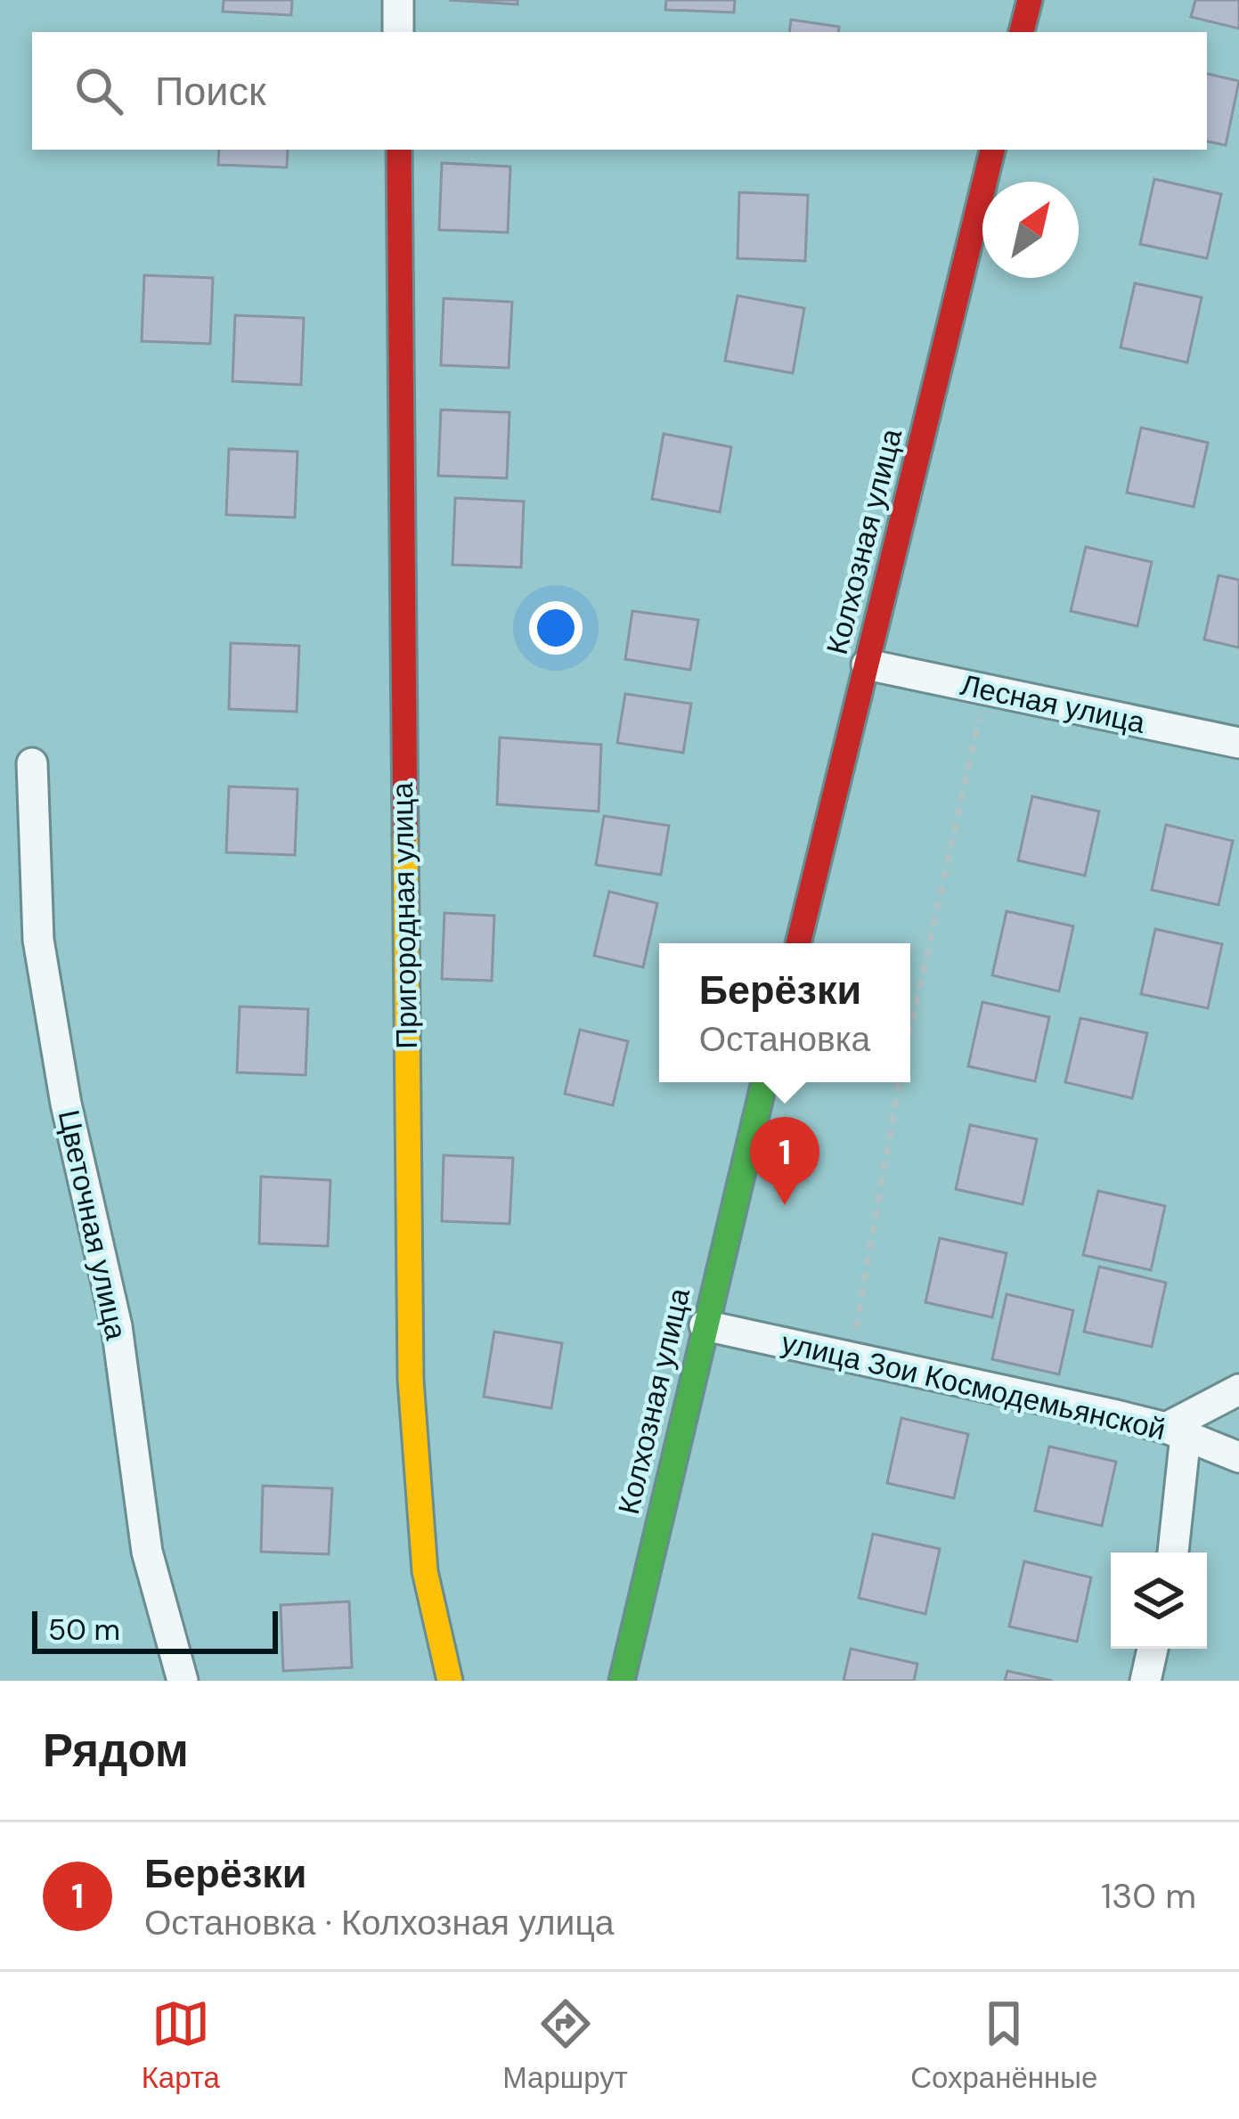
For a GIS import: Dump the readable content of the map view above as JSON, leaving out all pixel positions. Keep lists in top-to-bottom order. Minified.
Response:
{"streets":{"street":["Колхозная улица","Лесная улица","Пригородная улица","Цветочная улица","улица Зои Космодемьянской"]},"crossings":[["Колхозная улица","Лесная улица"],["Колхозная улица","улица Зои Космодемьянской"]],"scale_bar":"50 m","north":"top right","page":{"search":"Поиск","popup":["Берёзки","Остановка"],"pins":"1","scale":"50 m","heading":"Рядом","list":[{"mark":"1","name":"Берёзки","note":"Остановка · Колхозная улица","value":"130 m"}],"nav":["Карта","Маршрут","Сохранённые"]}}
